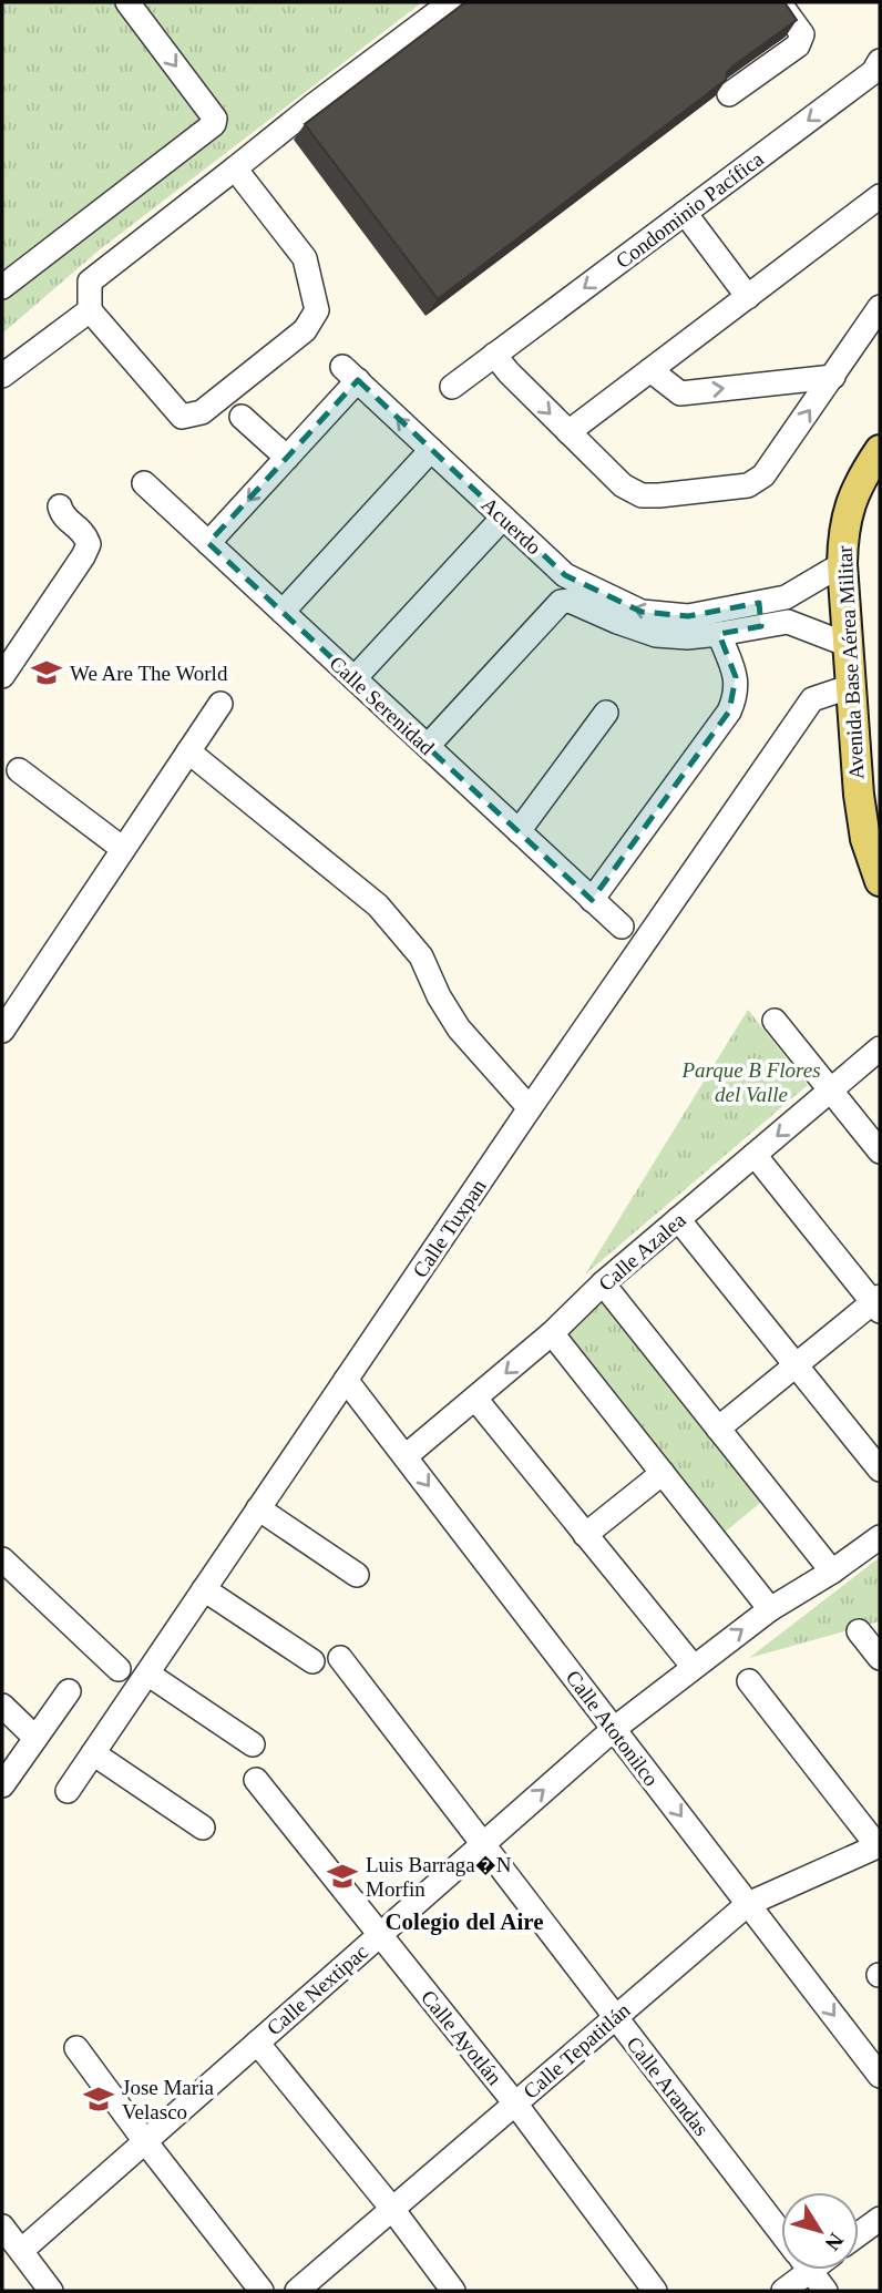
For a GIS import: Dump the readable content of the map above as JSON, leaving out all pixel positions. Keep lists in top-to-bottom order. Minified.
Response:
{"streets":{"main road":["Avenida Base Aérea Militar"],"street":["Condominio Pacífica","Acuerdo","Calle Serenidad","Calle Tuxpan","Calle Azalea","Calle Atotonilco","Calle Nextipac","Calle Ayotlán","Calle Tepatitlán","Calle Arandas"]},"crossings":[["Avenida Base Aérea Militar","Calle Tuxpan"],["Calle Tuxpan","Calle Atotonilco"],["Calle Azalea","Calle Atotonilco"],["Calle Atotonilco","Calle Nextipac"],["Calle Atotonilco","Calle Tepatitlán"],["Calle Nextipac","Calle Ayotlán"],["Calle Nextipac","Calle Arandas"],["Calle Ayotlán","Calle Tepatitlán"],["Calle Tepatitlán","Calle Arandas"]],"districts":["Colegio del Aire"],"parks":["Parque B Flores del Valle"],"places":{"school or university":["We Are The World","Luis Barraga�N Morfin","Jose Maria Velasco"]},"north":"bottom right"}
